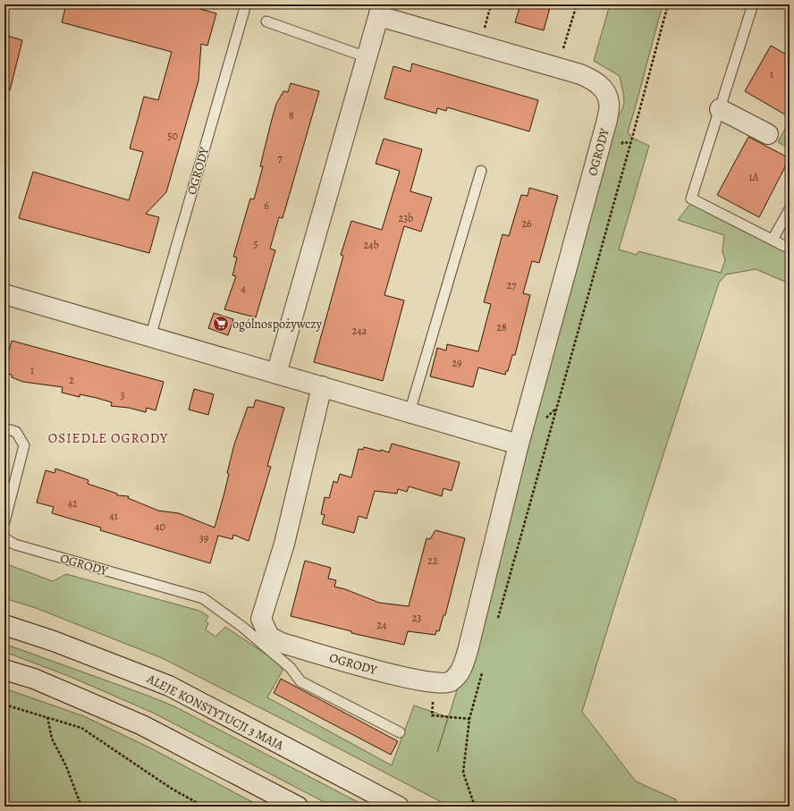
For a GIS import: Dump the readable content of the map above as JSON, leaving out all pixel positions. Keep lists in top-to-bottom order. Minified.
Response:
{"streets":{"street":["OGRODY","ALEJE KONSTYTUCJI 3 MAJA"]},"districts":["OSIEDLE OGRODY"],"places":{"supermarket":["ogólnospożywczy"]},"house_numbers":["1","8","50","7","1A","6","23b","26","5","24b","27","4","28","24a","29","1","2","3","42","41","40","39","22","23","24"]}
